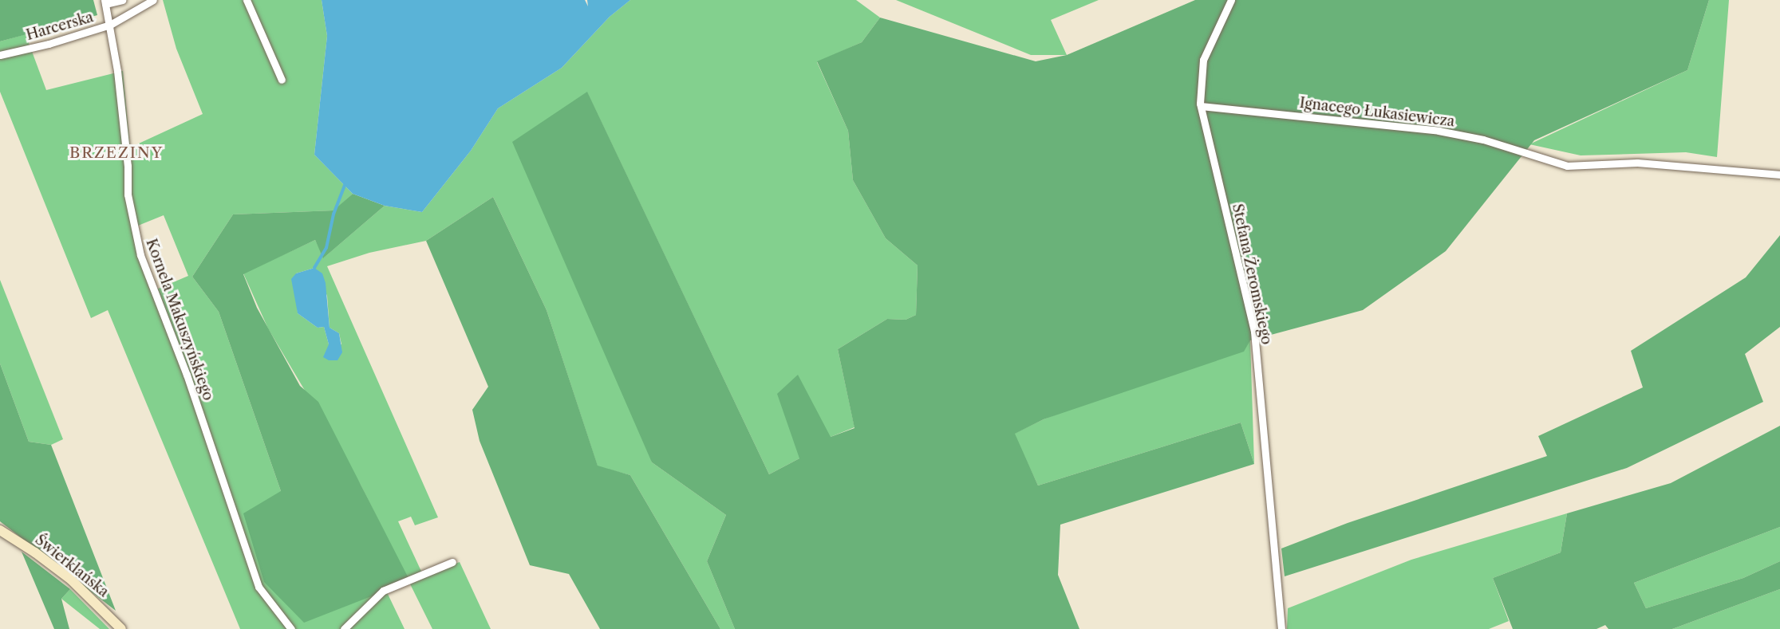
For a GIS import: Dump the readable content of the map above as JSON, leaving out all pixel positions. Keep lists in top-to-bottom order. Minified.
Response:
{"streets":{"street":["Harcerska","Ignacego Łukasiewicza","Stefana Żeromskiego","Kornela Makuszyńskiego","Świerklańska"]},"crossings":[["Harcerska","Kornela Makuszyńskiego"],["Ignacego Łukasiewicza","Stefana Żeromskiego"]],"districts":["BRZEZINY"]}
